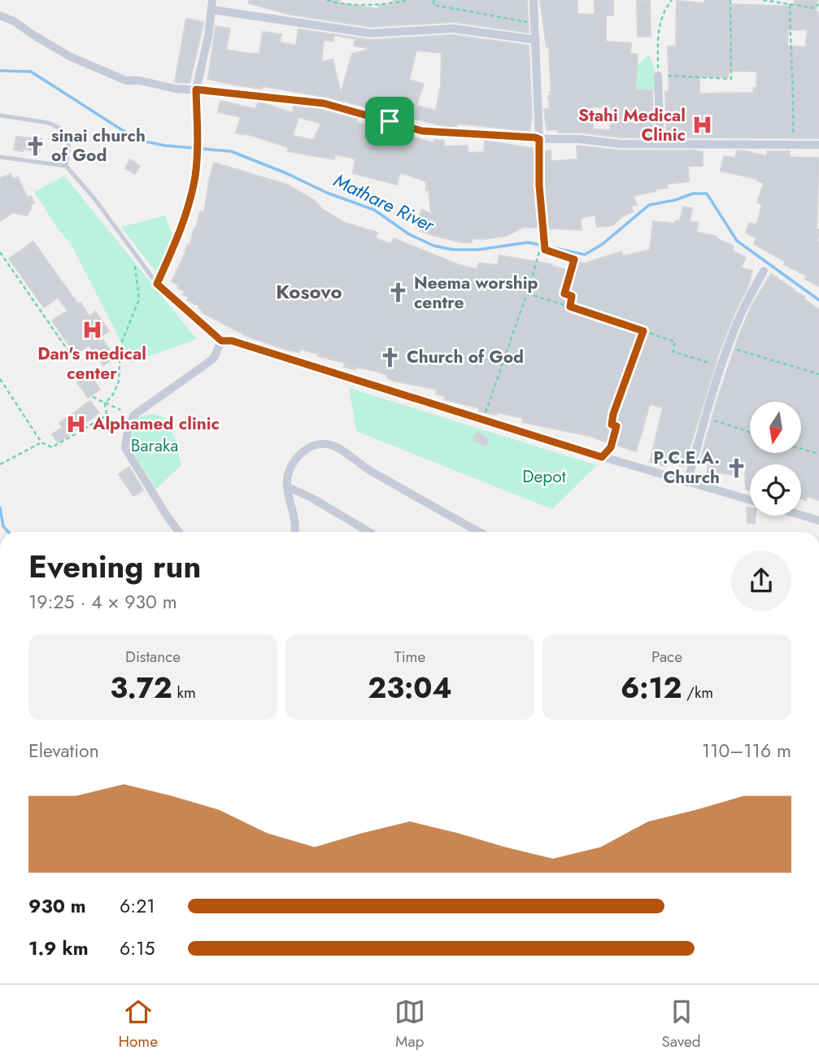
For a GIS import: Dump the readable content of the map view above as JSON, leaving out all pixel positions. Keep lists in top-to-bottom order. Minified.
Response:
{"districts":["Kosovo"],"water":["Mathare River"],"parks":["Baraka","Depot"],"places":{"hospital":["Stahi Medical Clinic","Dan's medical center","Alphamed clinic"],"church":["sinai church of God","Neema worship centre","Church of God","P.C.E.A. Church"]},"north":"bottom","page":{"heading":["Evening run","19:25 · 4 × 930 m"],"stats":[["Distance","3.72 km"],["Time","23:04"],["Pace","6:12 /km"]],"chart":["Elevation","110–116 m"],"list":[{"name":"930 m","note":"6:21"},{"name":"1.9 km","note":"6:15"}],"tabs":["Home","Map","Saved"]}}
